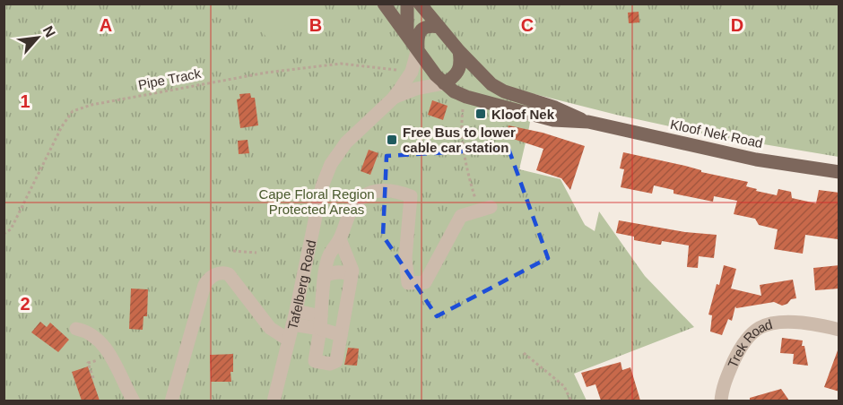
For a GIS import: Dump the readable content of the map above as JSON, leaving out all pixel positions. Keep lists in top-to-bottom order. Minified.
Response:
{"streets":{"main road":["Kloof Nek Road"],"street":["Tafelberg Road","Trek Road"],"path":["Pipe Track"]},"crossings":[["Pipe Track","Tafelberg Road"],["Kloof Nek Road","Tafelberg Road"]],"parks":["Cape Floral Region Protected Areas"],"places":{"transit":["Kloof Nek","Free Bus to lower cable car station"]},"north":"top right","grid":{"columns":["A","B","C","D"],"rows":["1","2"]}}
